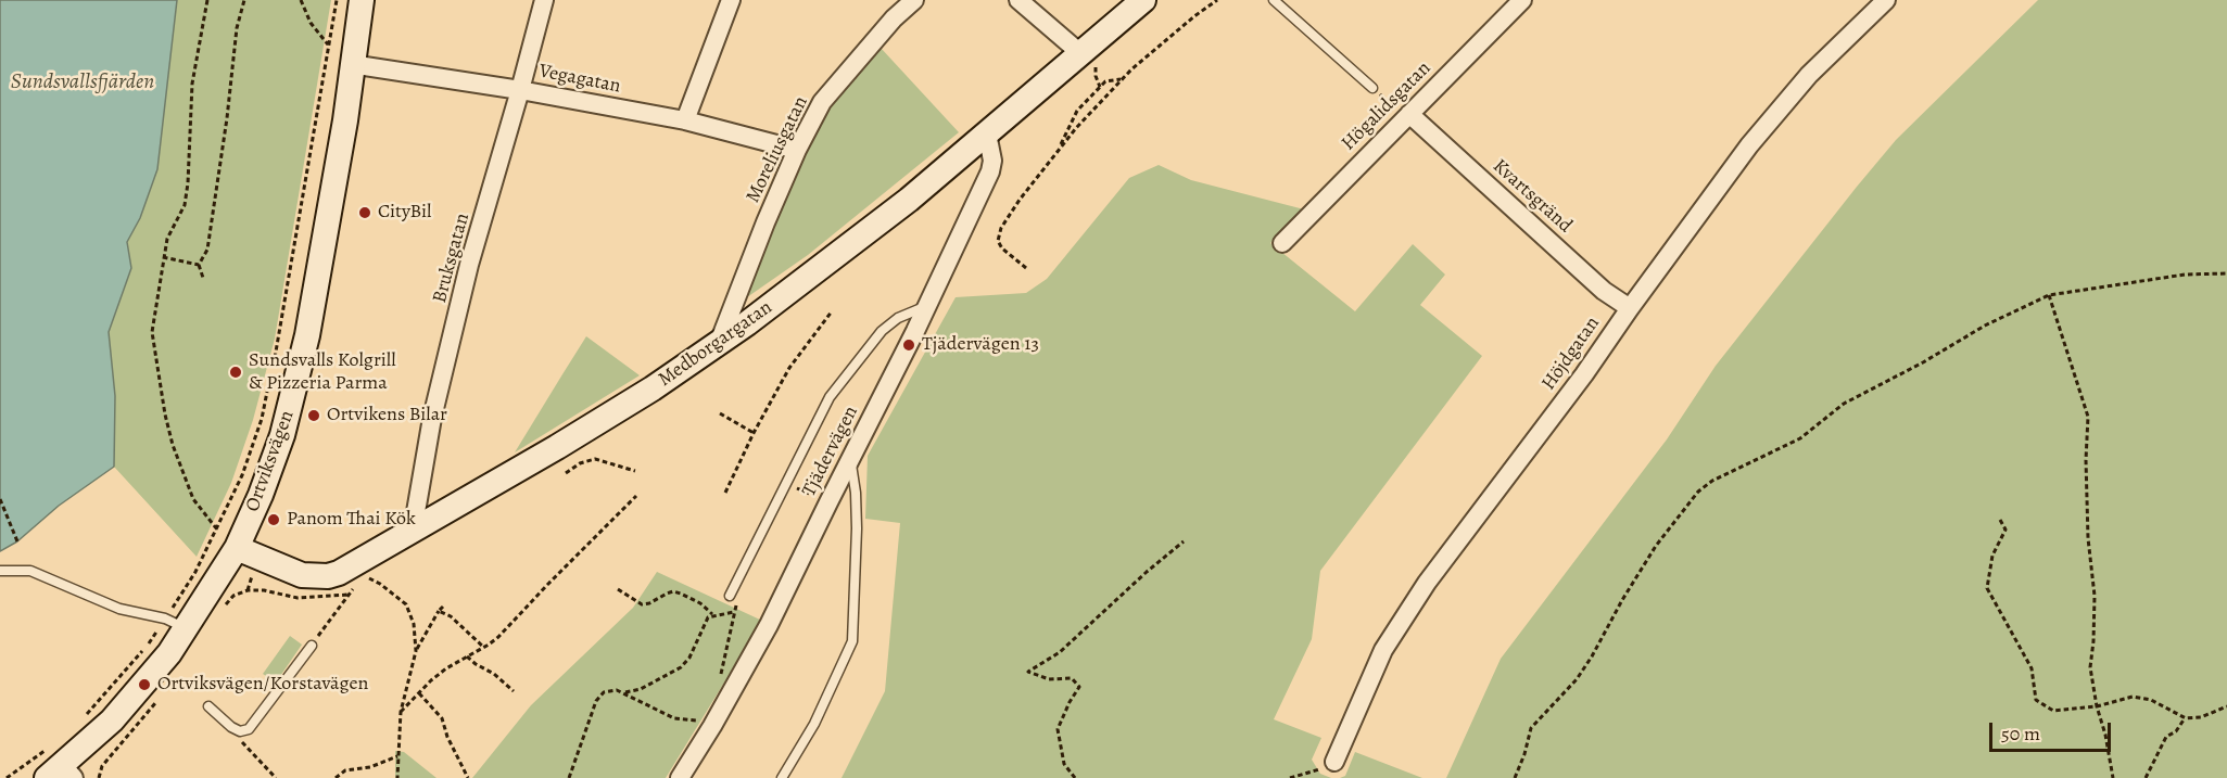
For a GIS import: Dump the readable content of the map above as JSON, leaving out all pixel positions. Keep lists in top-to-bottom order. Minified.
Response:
{"streets":{"street":["Vegagatan","Högalidsgatan","Moreliusgatan","Kvartsgränd","Bruksgatan","Medborgargatan","Höjdgatan","Tjädervägen","Ortviksvägen"]},"crossings":[["Vegagatan","Moreliusgatan"],["Vegagatan","Bruksgatan"],["Vegagatan","Ortviksvägen"],["Högalidsgatan","Kvartsgränd"],["Moreliusgatan","Medborgargatan"],["Kvartsgränd","Höjdgatan"],["Bruksgatan","Medborgargatan"],["Medborgargatan","Tjädervägen"],["Medborgargatan","Ortviksvägen"]],"water":["Sundsvallsfjärden"],"places":["CityBil","Tjädervägen 13","Sundsvalls Kolgrill & Pizzeria Parma","Ortvikens Bilar","Panom Thai Kök","Ortviksvägen/Korstavägen"],"scale_bar":"50 m"}
